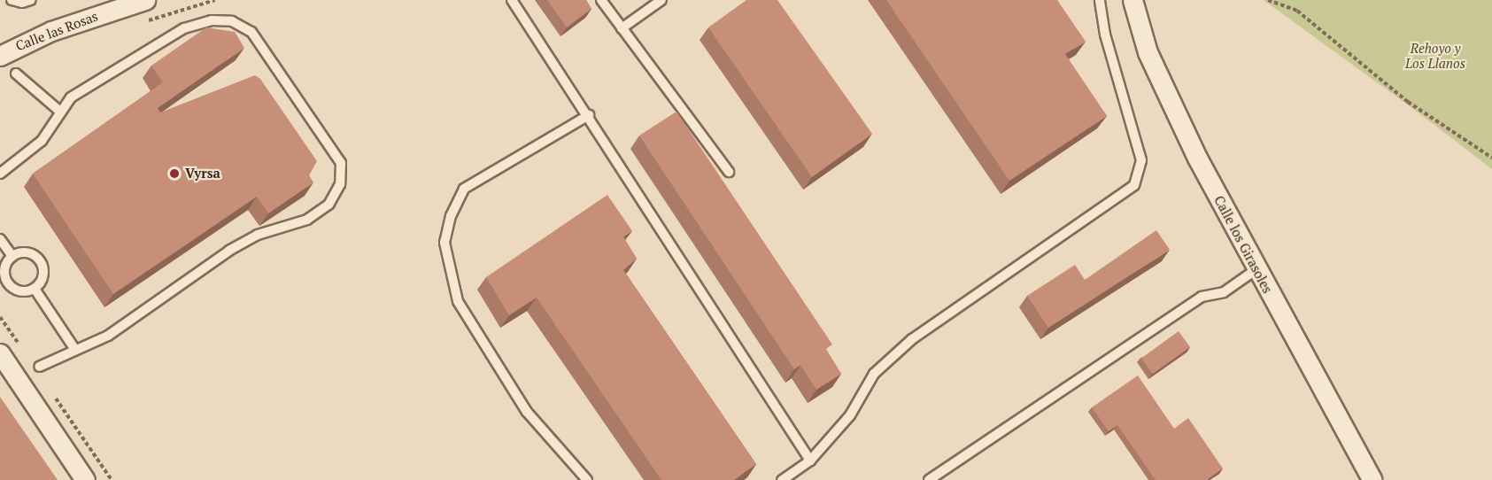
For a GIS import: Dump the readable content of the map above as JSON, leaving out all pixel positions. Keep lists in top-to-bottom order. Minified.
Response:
{"streets":{"street":["Calle las Rosas","Calle los Girasoles"]},"parks":["Rehoyo y Los Llanos"],"places":["Vyrsa"]}
